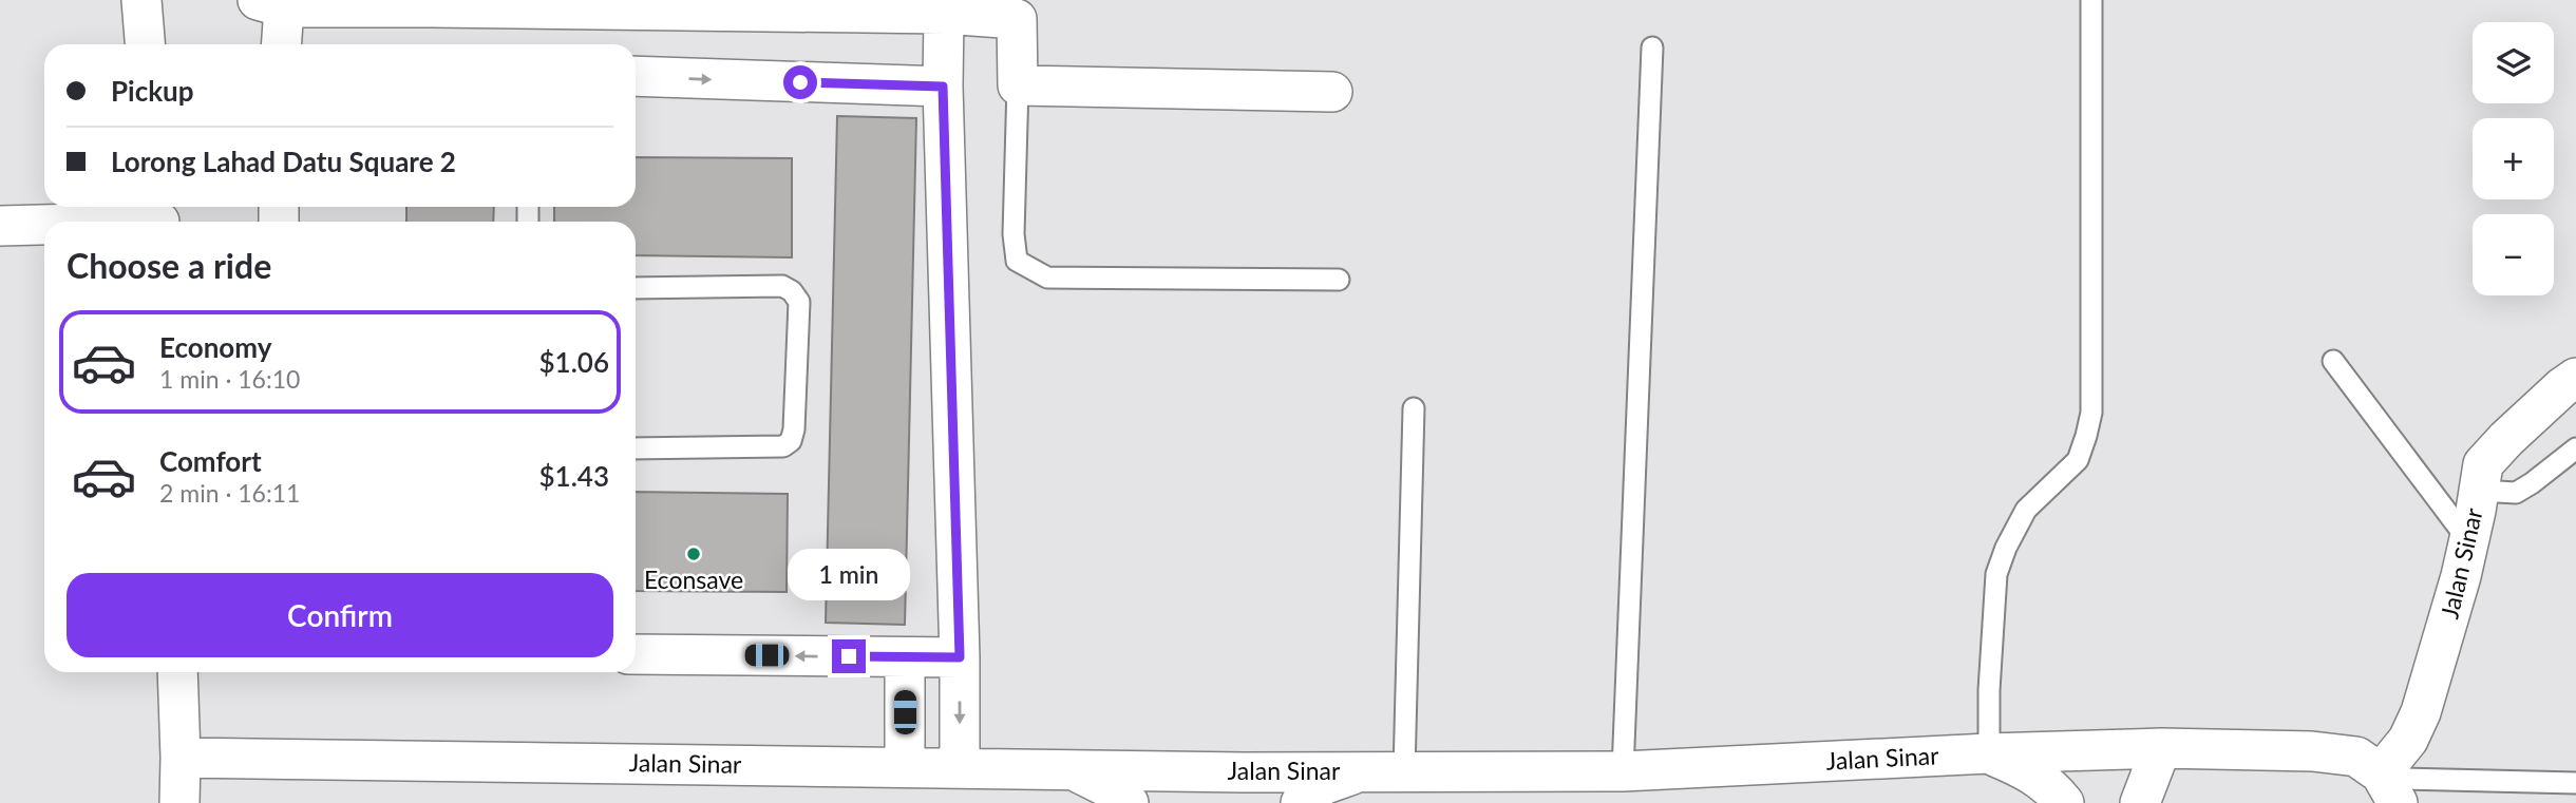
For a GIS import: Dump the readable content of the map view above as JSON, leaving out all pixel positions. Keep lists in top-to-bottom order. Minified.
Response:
{"streets":{"street":["Jalan Sinar"]},"places":["Econsave"],"page":{"map_buttons":["+","−"],"banner":["Pickup","Lorong Lahad Datu Square 2"],"heading":"Choose a ride","list":[{"name":"Economy","note":"1 min · 16:10","value":"$1.06"},{"name":"Comfort","note":"2 min · 16:11","value":"$1.43"}],"bubble":"1 min","buttons":"Confirm"}}
